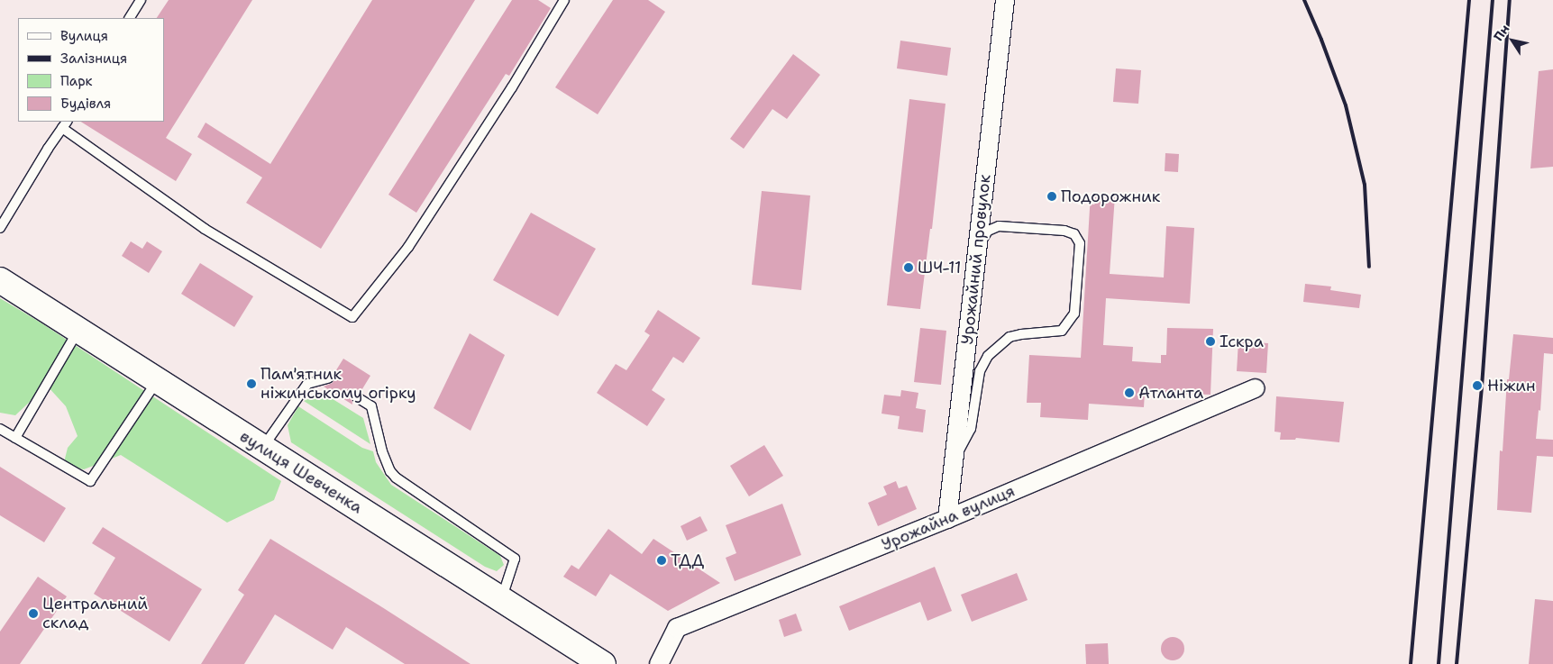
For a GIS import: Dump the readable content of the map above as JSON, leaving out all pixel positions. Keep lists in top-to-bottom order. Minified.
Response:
{"streets":{"main road":["вулиця Шевченка"],"street":["Урожайний провулок","Урожайна вулиця"]},"crossings":[["Урожайний провулок","Урожайна вулиця"]],"places":["Подорожник","ШЧ-11","Іскра","Пам'ятник ніжинському огірку","Ніжин","Атланта","ТДД","Центральний склад"],"legend":["Вулиця","Залізниця","Парк","Будівля"],"north":"top left"}
